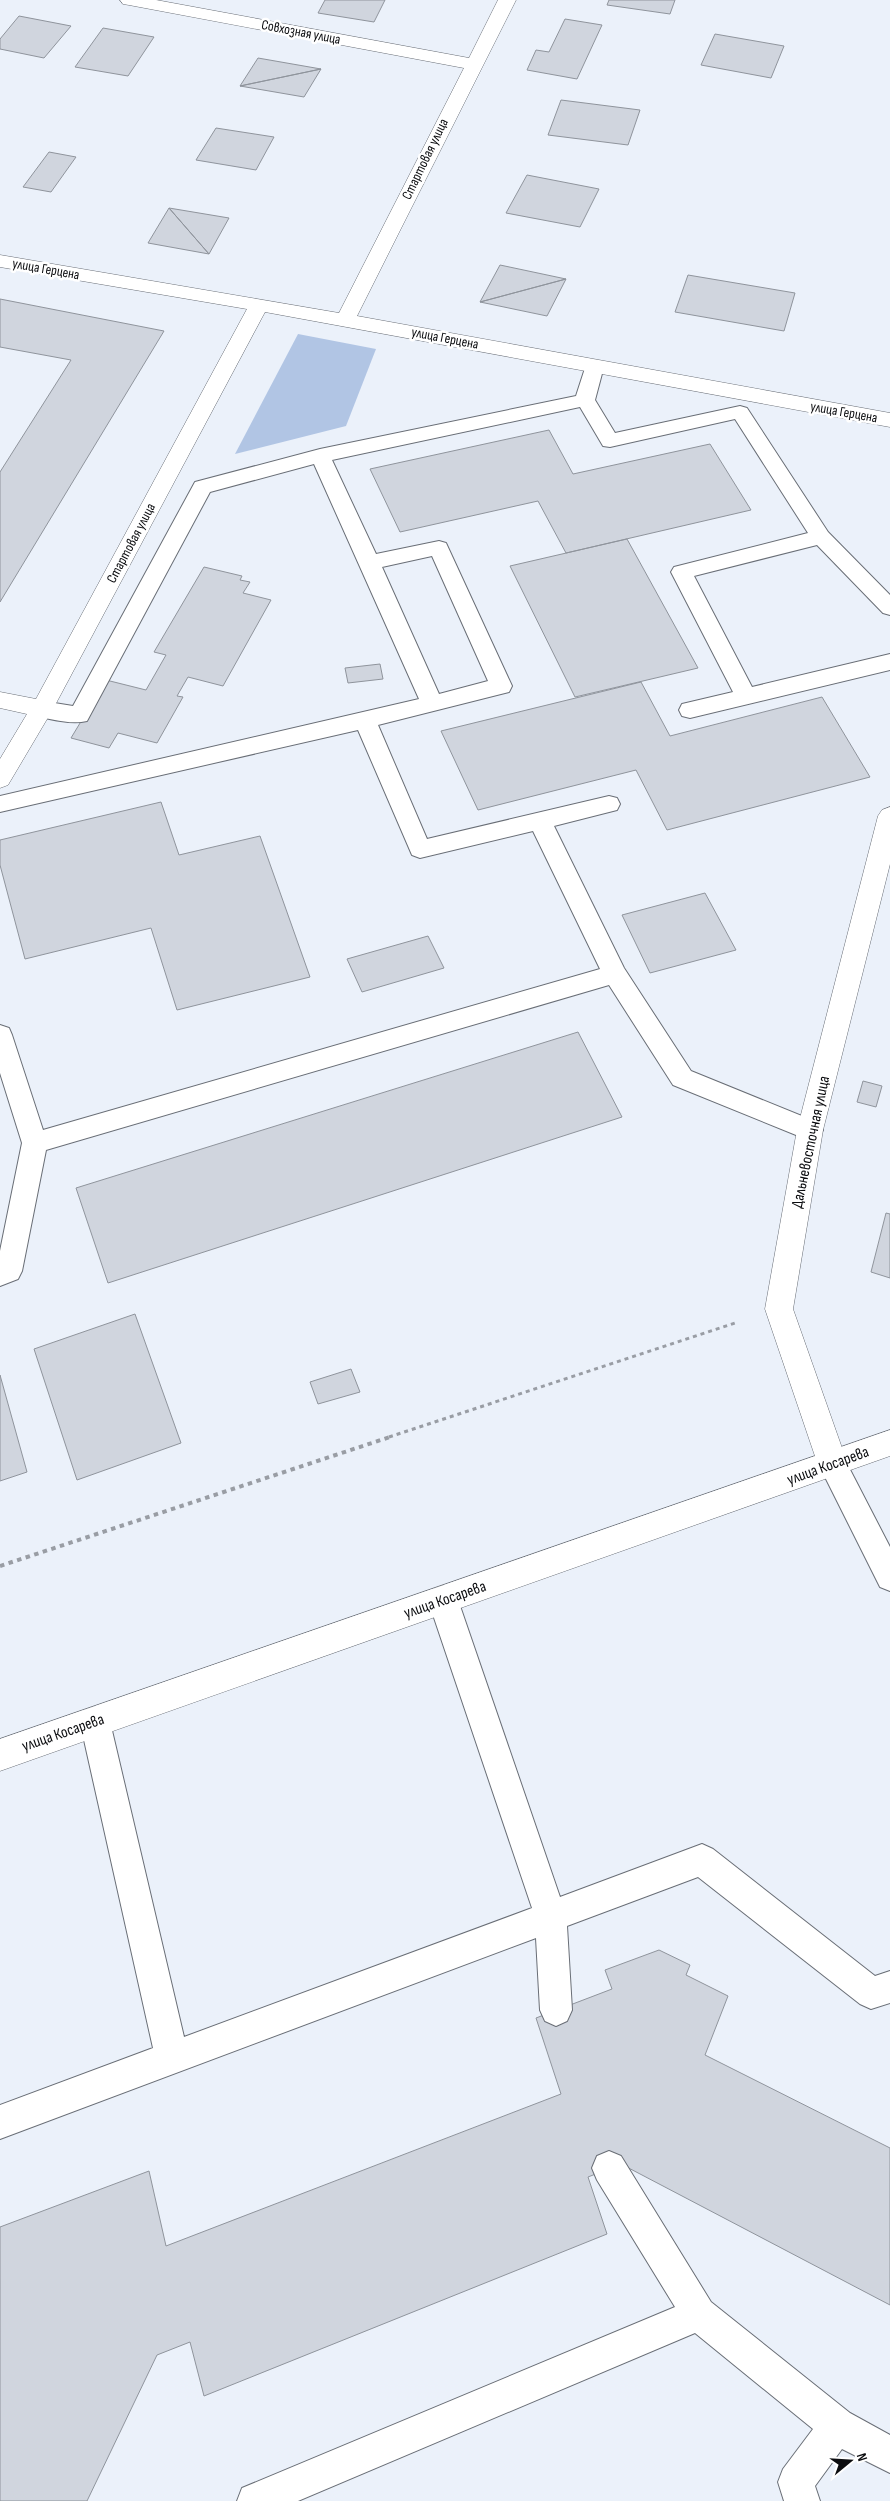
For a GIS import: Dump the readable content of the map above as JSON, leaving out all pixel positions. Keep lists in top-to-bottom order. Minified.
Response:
{"streets":{"street":["Совхозная улица","Стартовая улица","улица Герцена","Дальневосточная улица","улица Косарева"]},"crossings":[["Совхозная улица","Стартовая улица"],["Стартовая улица","улица Герцена"],["Дальневосточная улица","улица Косарева"]],"north":"right"}
